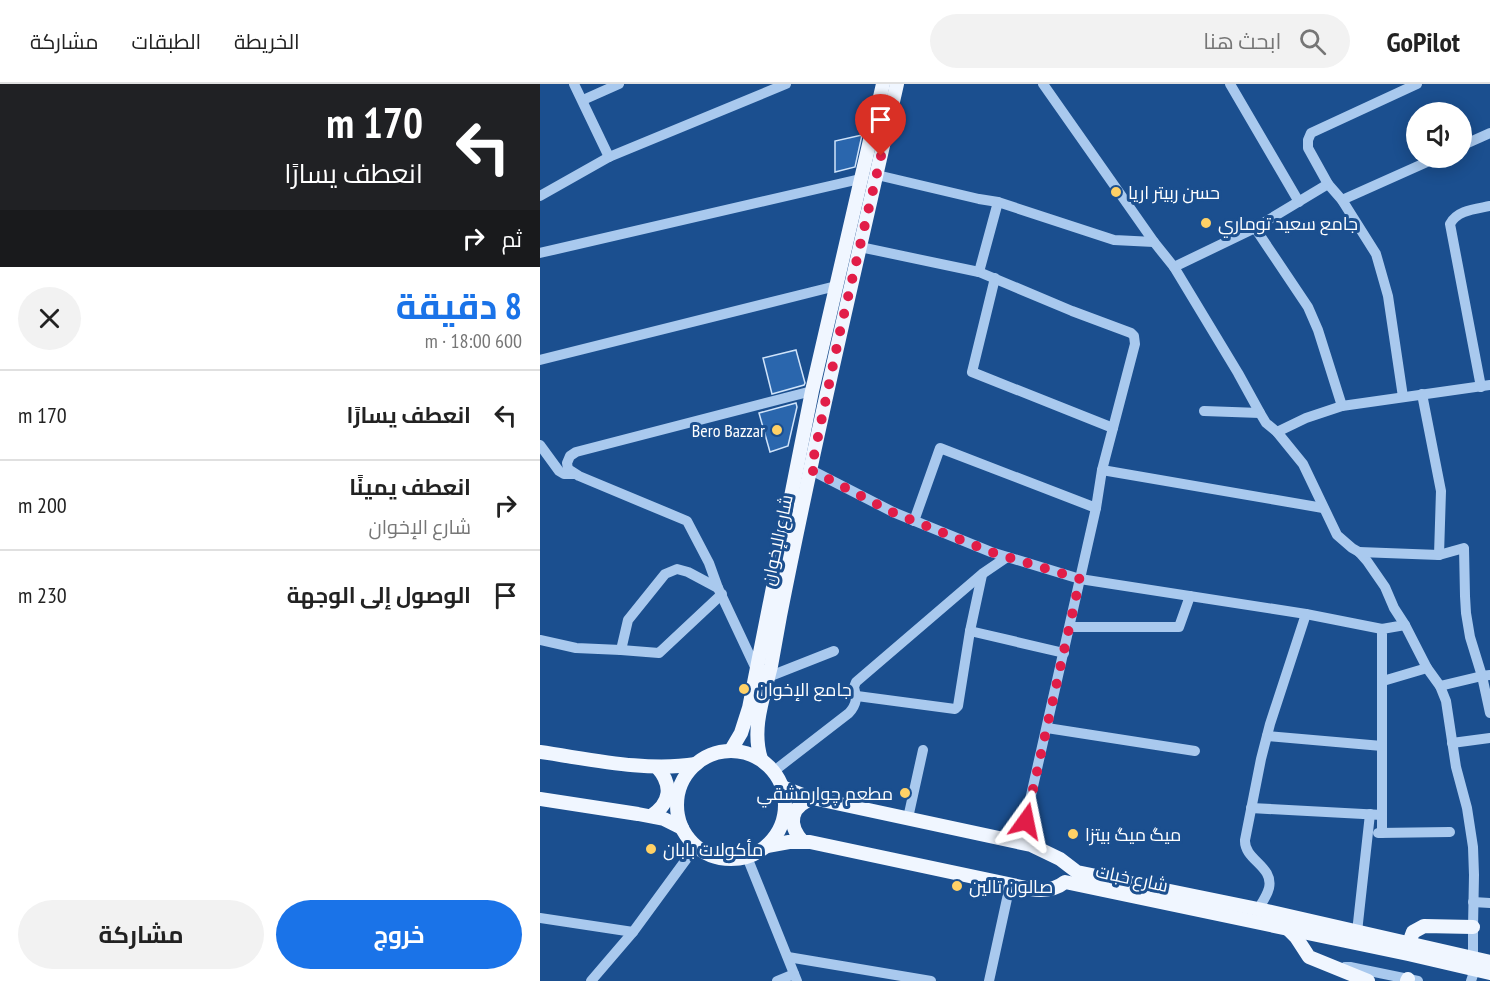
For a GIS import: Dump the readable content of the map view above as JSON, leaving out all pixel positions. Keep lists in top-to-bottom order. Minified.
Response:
{"streets":{"main road":["شارع الإخوان","شارع خبات"]},"crossings":[["شارع الإخوان","شارع خبات"]],"places":["حسن ربيتر اريا","جامع سعيد توماري","Bero Bazzar","جامع الإخوان","مطعم چوارمشقي","ميگ ميگ بيتزا","مأكولات بابان","صالون تالين"],"page":{"header":"GoPilot","search":"ابحث هنا","nav":["الخريطة","الطبقات","مشاركة"],"turn":["170 m","انعطف يسارًا"],"then":"ثم","heading":["8 دقيقة","600 m · 18:00"],"list":[{"name":"انعطف يسارًا","value":"170 m"},{"name":"انعطف يمينًا","note":"شارع الإخوان","value":"200 m"},{"name":"الوصول إلى الوجهة","value":"230 m"}],"buttons":["خروج","مشاركة"]}}
